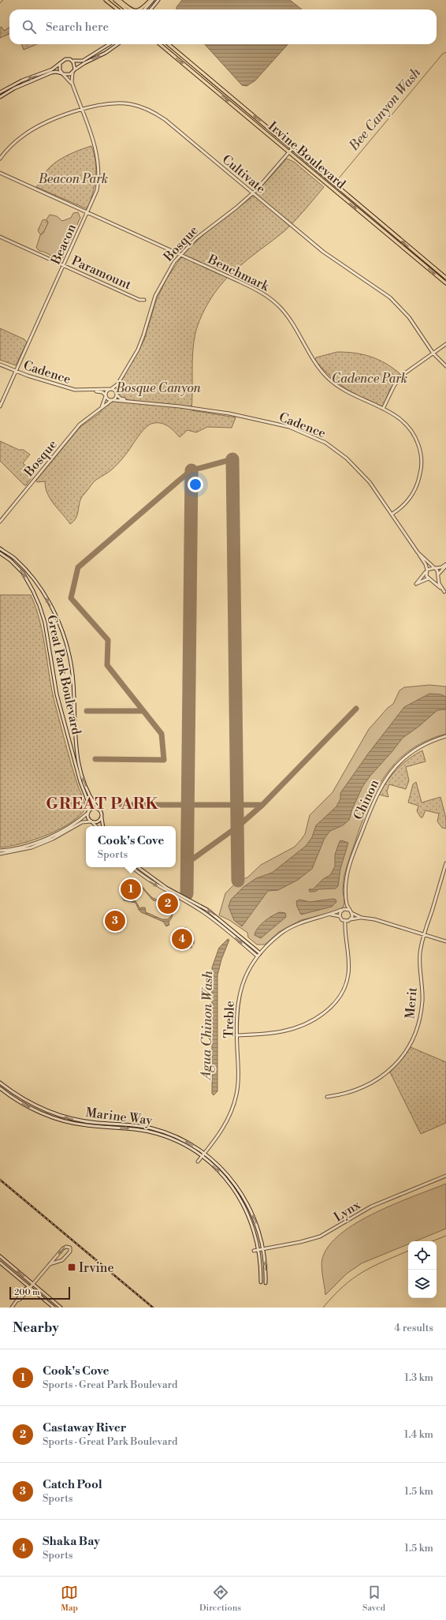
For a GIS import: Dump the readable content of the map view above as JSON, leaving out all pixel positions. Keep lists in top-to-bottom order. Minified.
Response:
{"streets":{"main road":["Irvine Boulevard"],"street":["Cultivate","Bosque","Beacon","Paramount","Benchmark","Cadence","Great Park Boulevard","Chinon","Merit","Treble","Marine Way","Lynx"]},"crossings":[["Irvine Boulevard","Bosque"],["Cultivate","Bosque"],["Cultivate","Beacon"],["Bosque","Benchmark"],["Bosque","Cadence"],["Beacon","Paramount"],["Beacon","Benchmark"],["Beacon","Cadence"],["Benchmark","Cadence"],["Chinon","Treble"],["Treble","Marine Way"],["Marine Way","Lynx"]],"districts":["GREAT PARK"],"water":["Bee Canyon Wash","Agua Chinon Wash"],"parks":["Beacon Park","Cadence Park","Bosque Canyon"],"places":{"transit":["Irvine"]},"scale_bar":"200 m","page":{"search":"Search here","popup":["Cook's Cove","Sports"],"pins":["1","2","3","4"],"scale":"200 m","heading":["Nearby","4 results"],"list":[{"mark":"1","name":"Cook's Cove","note":"Sports · Great Park Boulevard","value":"1.3 km"},{"mark":"2","name":"Castaway River","note":"Sports · Great Park Boulevard","value":"1.4 km"},{"mark":"3","name":"Catch Pool","note":"Sports","value":"1.5 km"},{"mark":"4","name":"Shaka Bay","note":"Sports","value":"1.5 km"}],"nav":["Map","Directions","Saved"]}}
